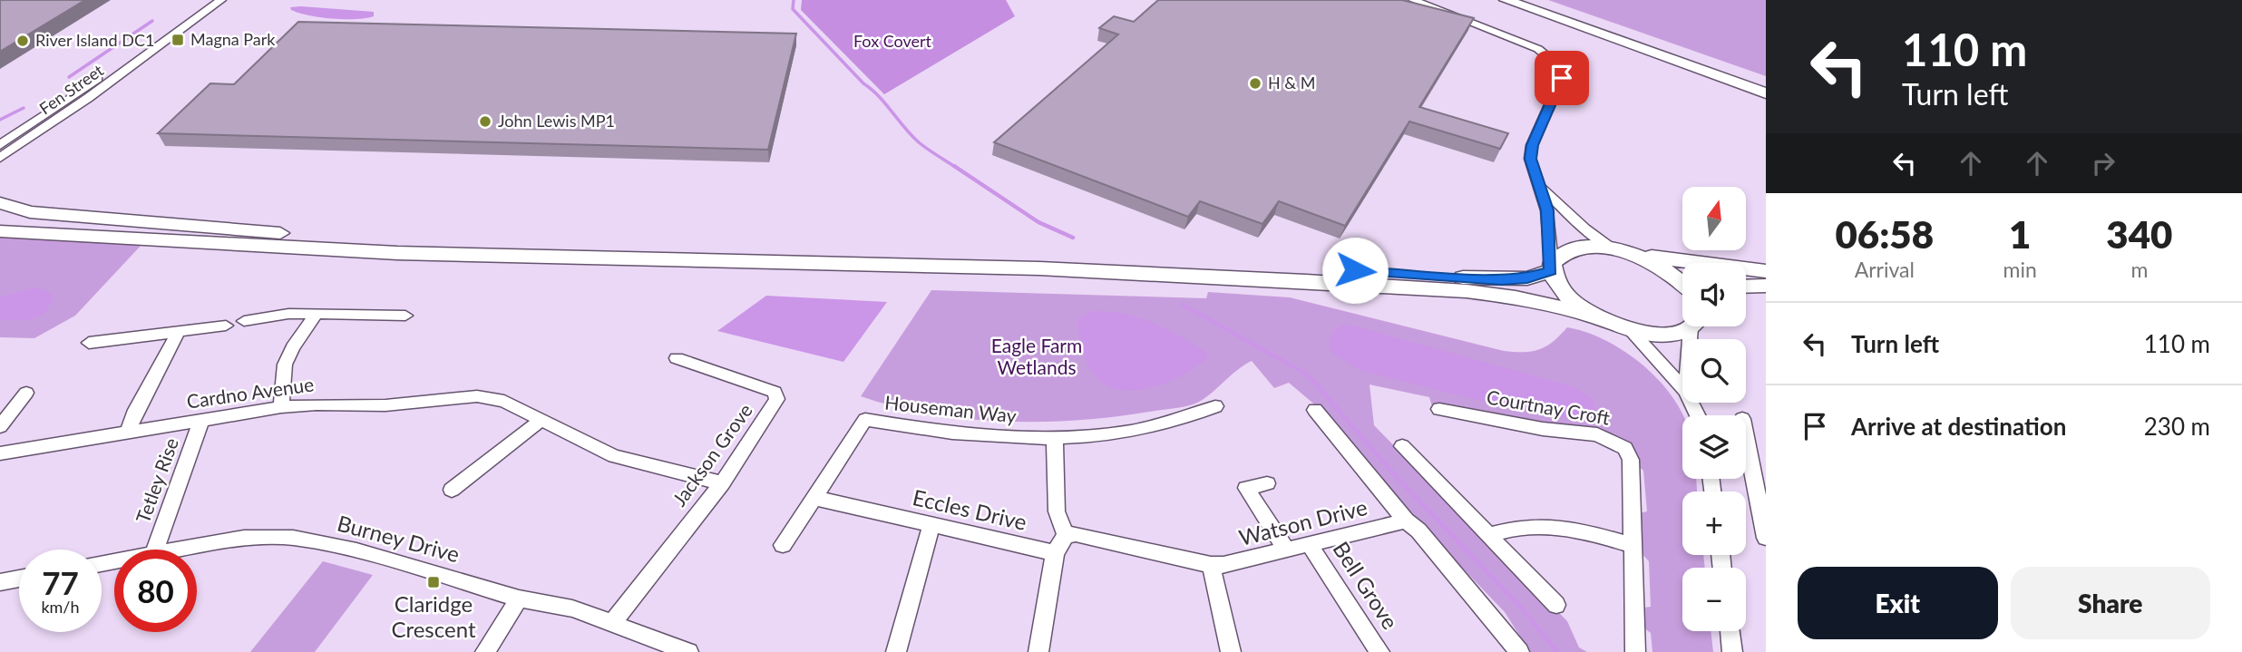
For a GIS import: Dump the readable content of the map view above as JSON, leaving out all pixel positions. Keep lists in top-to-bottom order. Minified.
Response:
{"streets":{"street":["Fen Street","Cardno Avenue","Courtnay Croft","Houseman Way","Jackson Grove","Tetley Rise","Eccles Drive","Watson Drive","Burney Drive","Bell Grove"]},"crossings":[["Cardno Avenue","Jackson Grove"],["Cardno Avenue","Tetley Rise"],["Houseman Way","Eccles Drive"],["Jackson Grove","Burney Drive"],["Watson Drive","Bell Grove"]],"parks":["Fox Covert","Eagle Farm Wetlands"],"places":{"transit":["Magna Park","Claridge Crescent"],"other":["River Island DC1","H & M","John Lewis MP1"]},"north":"top","page":{"turn":["110 m","Turn left"],"map_buttons":["+","−"],"eta":["06:58","Arrival","1","min","340","m"],"list":[{"name":"Turn left","value":"110 m"},{"name":"Arrive at destination","value":"230 m"}],"speed":"77 km/h","limit":"80","buttons":["Exit","Share"]}}
